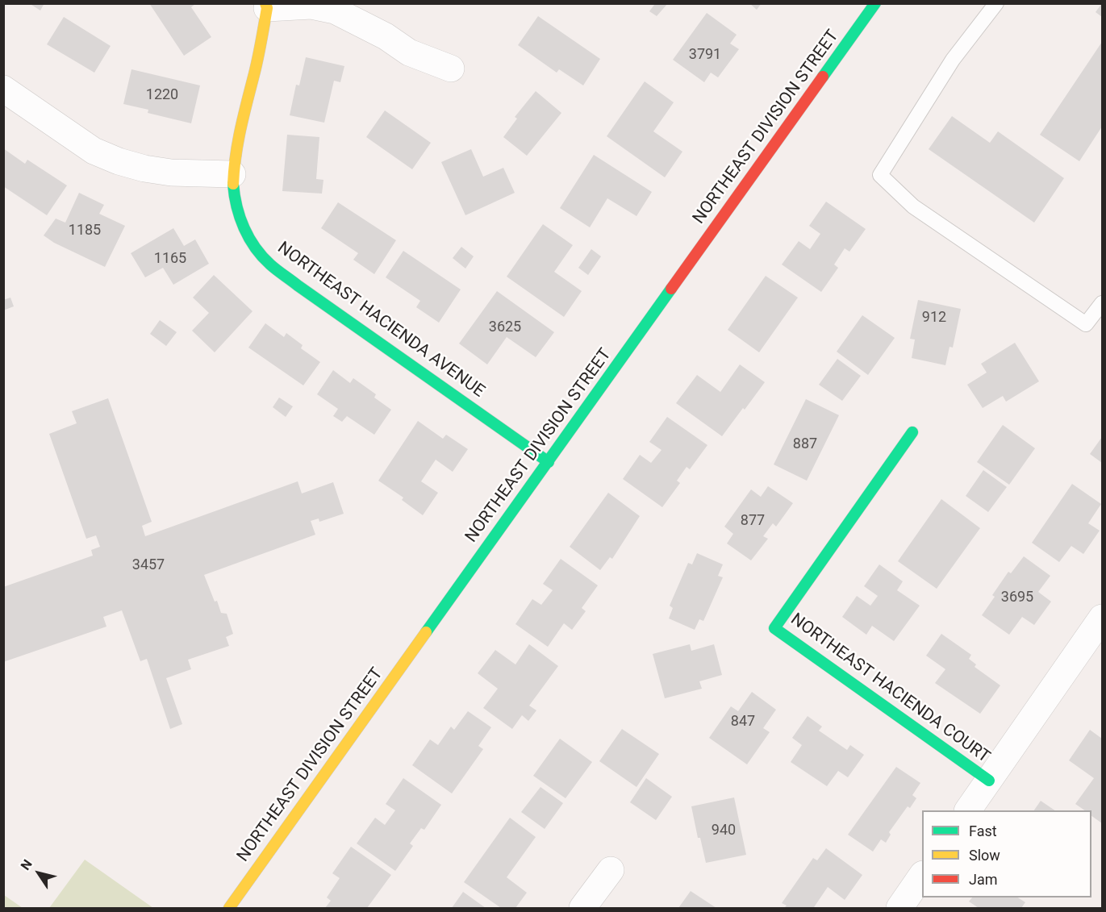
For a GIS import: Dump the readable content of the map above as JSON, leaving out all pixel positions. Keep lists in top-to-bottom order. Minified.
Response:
{"streets":{"street":["NORTHEAST DIVISION STREET","NORTHEAST HACIENDA AVENUE","NORTHEAST HACIENDA COURT"]},"crossings":[["NORTHEAST DIVISION STREET","NORTHEAST HACIENDA AVENUE"]],"house_numbers":["3791","1220","1185","1165","912","3625","887","877","3457","3695","847","940"],"legend":["Fast","Slow","Jam"],"north":"top left"}
